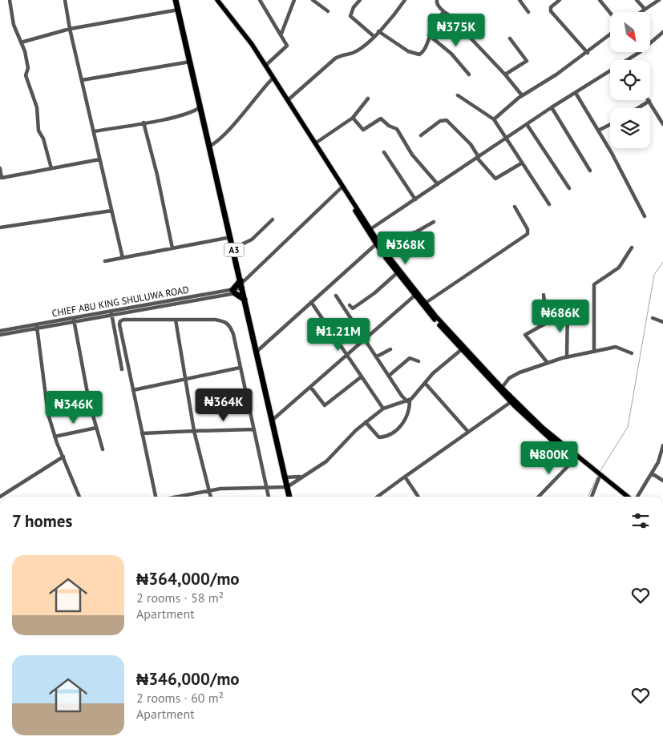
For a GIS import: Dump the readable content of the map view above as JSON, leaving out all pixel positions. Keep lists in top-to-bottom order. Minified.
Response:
{"streets":{"highway":["A3"],"street":["CHIEF ABU KING SHULUWA ROAD"]},"crossings":[["A3","CHIEF ABU KING SHULUWA ROAD"]],"north":"bottom right","page":{"price":["₦375K","₦368K","₦686K","₦1.21M","₦364K","₦346K","₦800K"],"heading":"7 homes","list":[{"name":"₦364,000/mo","note":"2 rooms · 58 m² · Apartment"},{"name":"₦346,000/mo","note":"2 rooms · 60 m² · Apartment"}]}}
